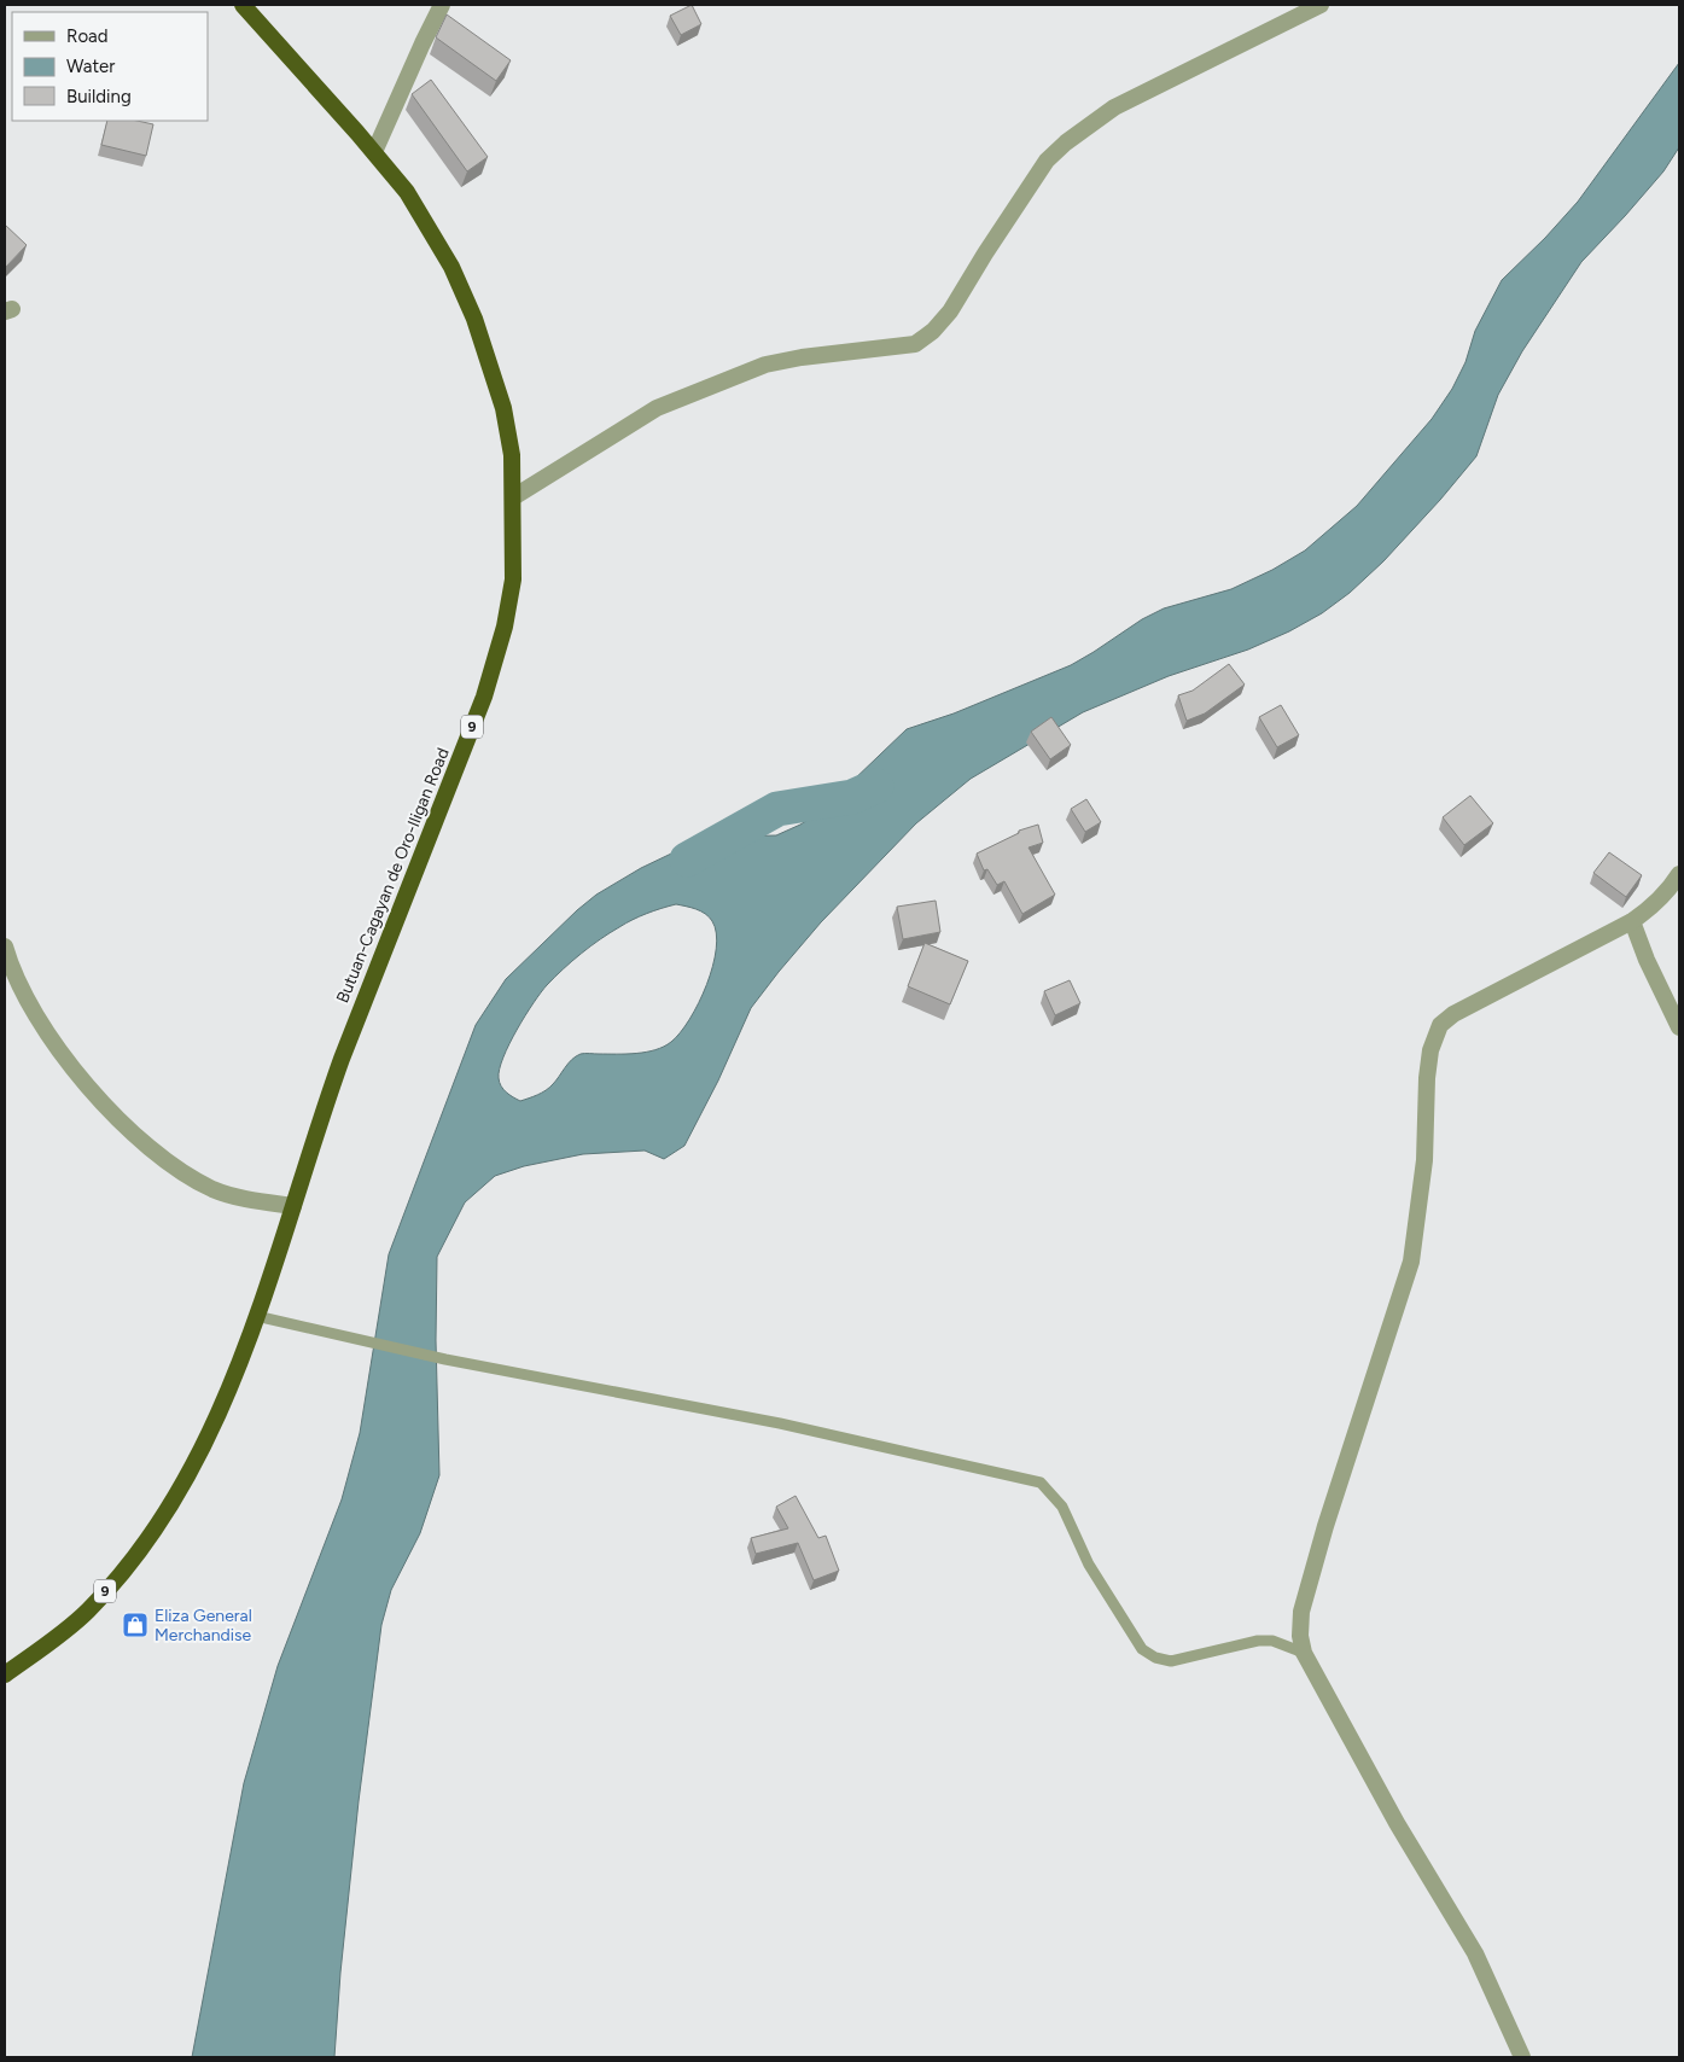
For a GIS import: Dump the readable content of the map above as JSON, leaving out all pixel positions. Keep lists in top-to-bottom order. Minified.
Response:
{"streets":{"highway":["9","Butuan-Cagayan de Oro-Iligan Road"]},"places":{"shop":["Eliza General Merchandise"]},"legend":["Road","Water","Building"]}
